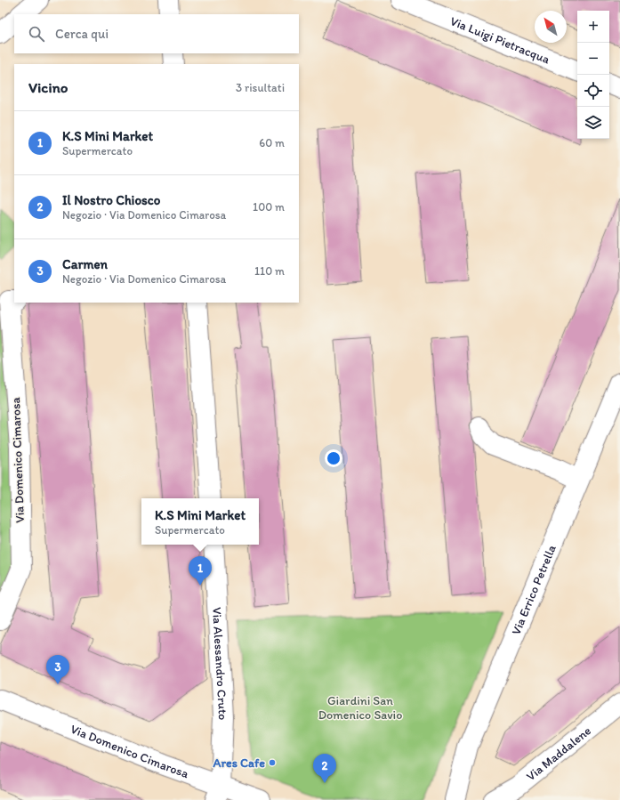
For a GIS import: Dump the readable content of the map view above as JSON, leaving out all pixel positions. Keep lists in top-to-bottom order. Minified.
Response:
{"streets":{"street":["Via Luigi Pietracqua","Via Domenico Cimarosa","Via Errico Petrella","Via Alessandro Cruto","Via Maddalene"]},"crossings":[["Via Domenico Cimarosa","Via Alessandro Cruto"]],"parks":["Giardini San Domenico Savio"],"places":["Ares Cafe"],"north":"top left","page":{"map_buttons":["+","−"],"search":"Cerca qui","heading":["Vicino","3 risultati"],"list":[{"mark":"1","name":"K.S Mini Market","note":"Supermercato","value":"60 m"},{"mark":"2","name":"Il Nostro Chiosco","note":"Negozio · Via Domenico Cimarosa","value":"100 m"},{"mark":"3","name":"Carmen","note":"Negozio · Via Domenico Cimarosa","value":"110 m"}],"popup":["K.S Mini Market","Supermercato"],"pins":["1","3","2"]}}
